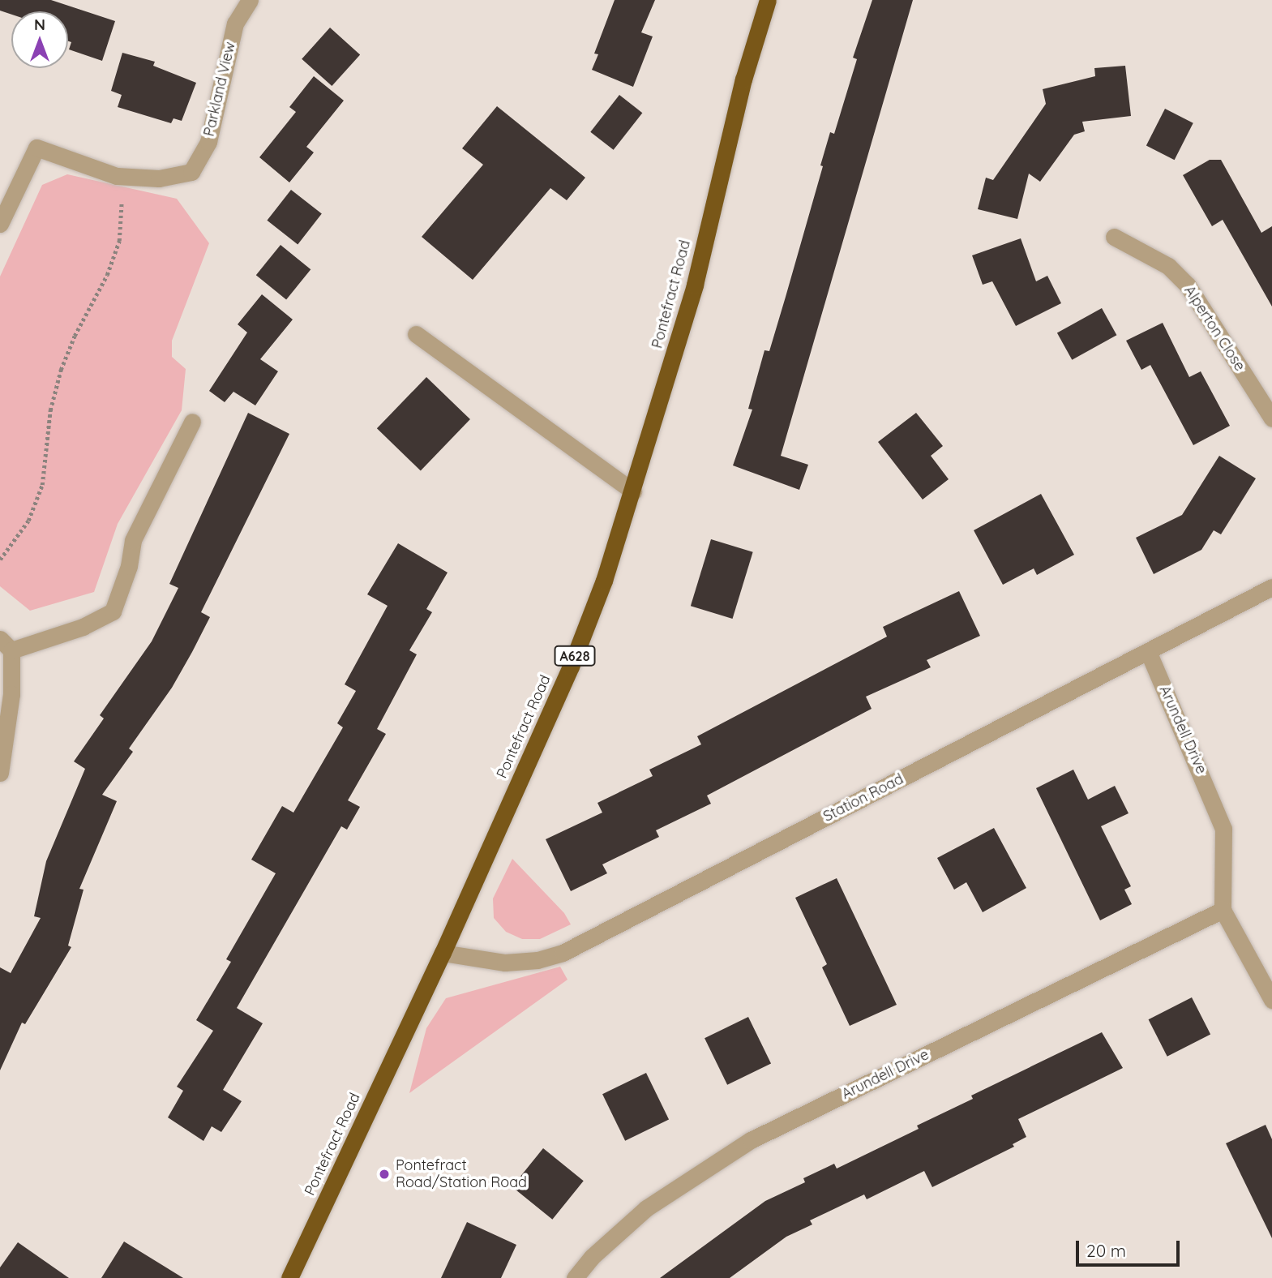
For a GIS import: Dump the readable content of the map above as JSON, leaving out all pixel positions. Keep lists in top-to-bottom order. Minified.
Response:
{"streets":{"highway":["Pontefract Road","A628"],"street":["Parkland View","Alperton Close","Arundell Drive","Station Road"]},"crossings":[["Pontefract Road","Station Road"],["Arundell Drive","Station Road"]],"places":["Pontefract Road/Station Road"],"scale_bar":"20 m","north":"top"}
